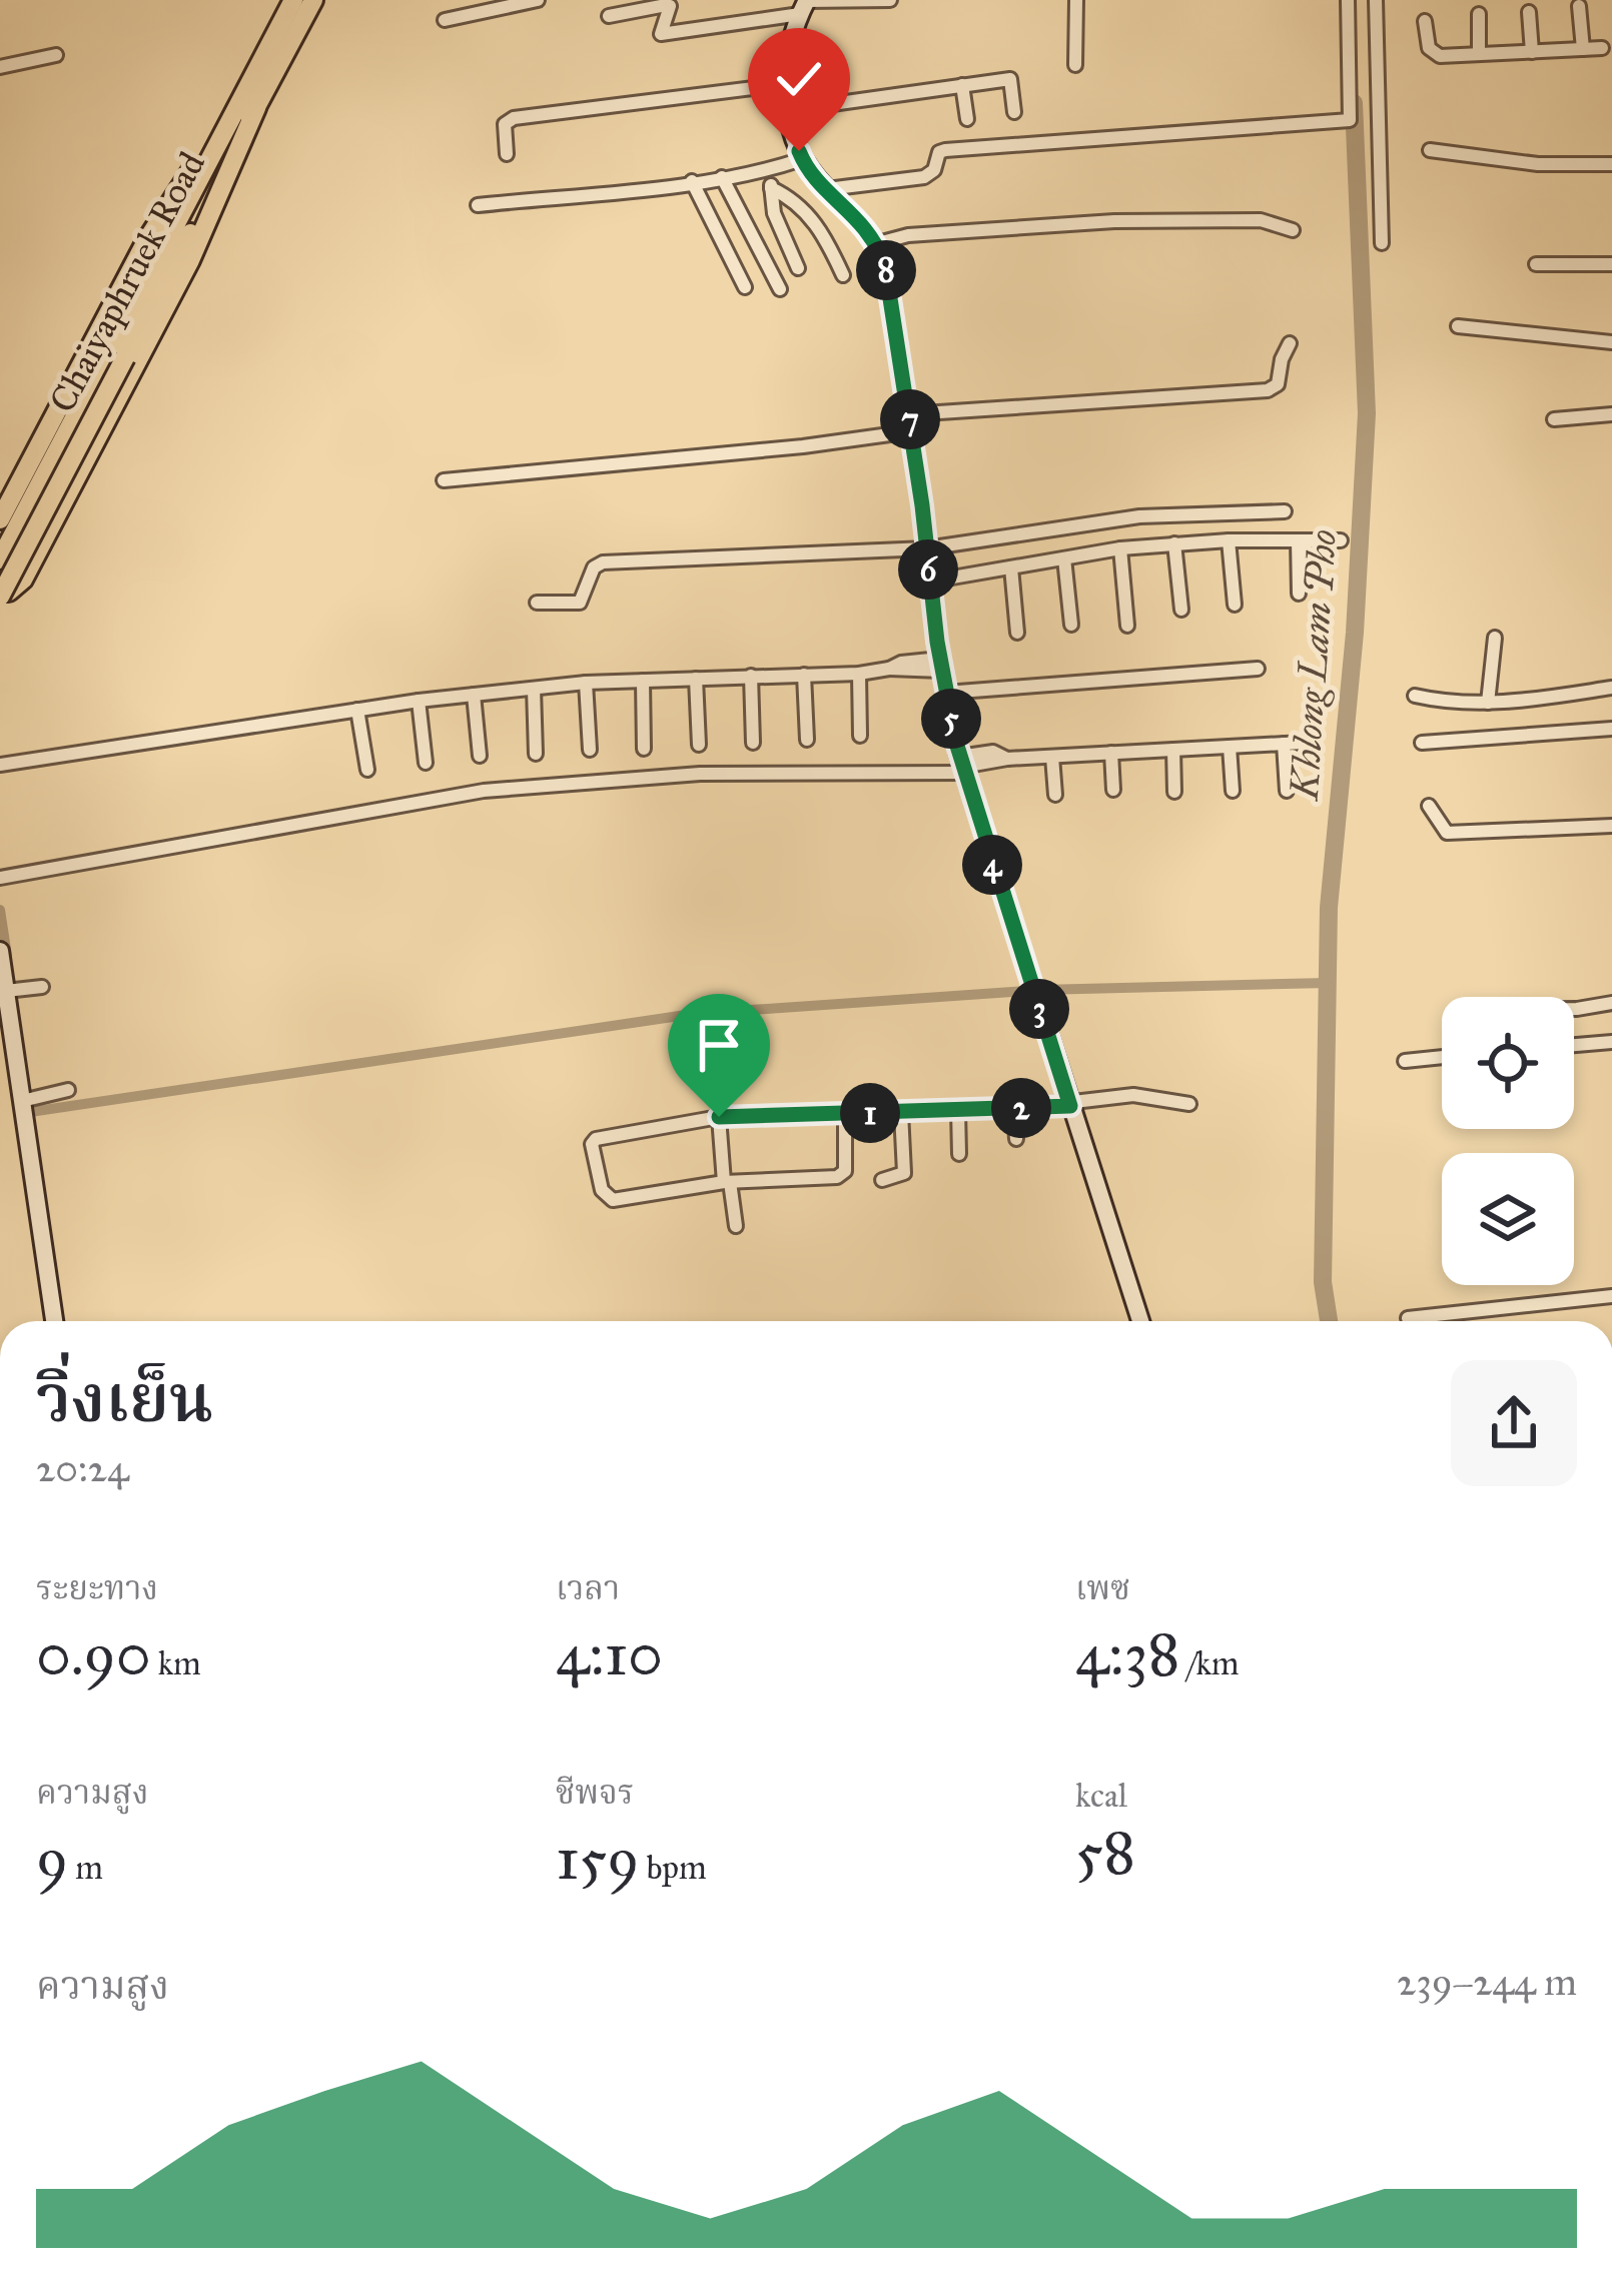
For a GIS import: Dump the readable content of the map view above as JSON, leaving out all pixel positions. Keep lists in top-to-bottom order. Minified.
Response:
{"streets":{"main road":["Chaiyaphruek Road"]},"water":["Khlong Lam Pho"],"page":{"pins":["8","7","6","5","4","3","2","1"],"heading":["วิ่งเย็น","20:24"],"stats":[["ระยะทาง","0.90 km"],["เวลา","4:10"],["เพซ","4:38 /km"],["ความสูง","9 m"],["ชีพจร","159 bpm"],["kcal","58"]],"chart":["ความสูง","239–244 m"]}}
